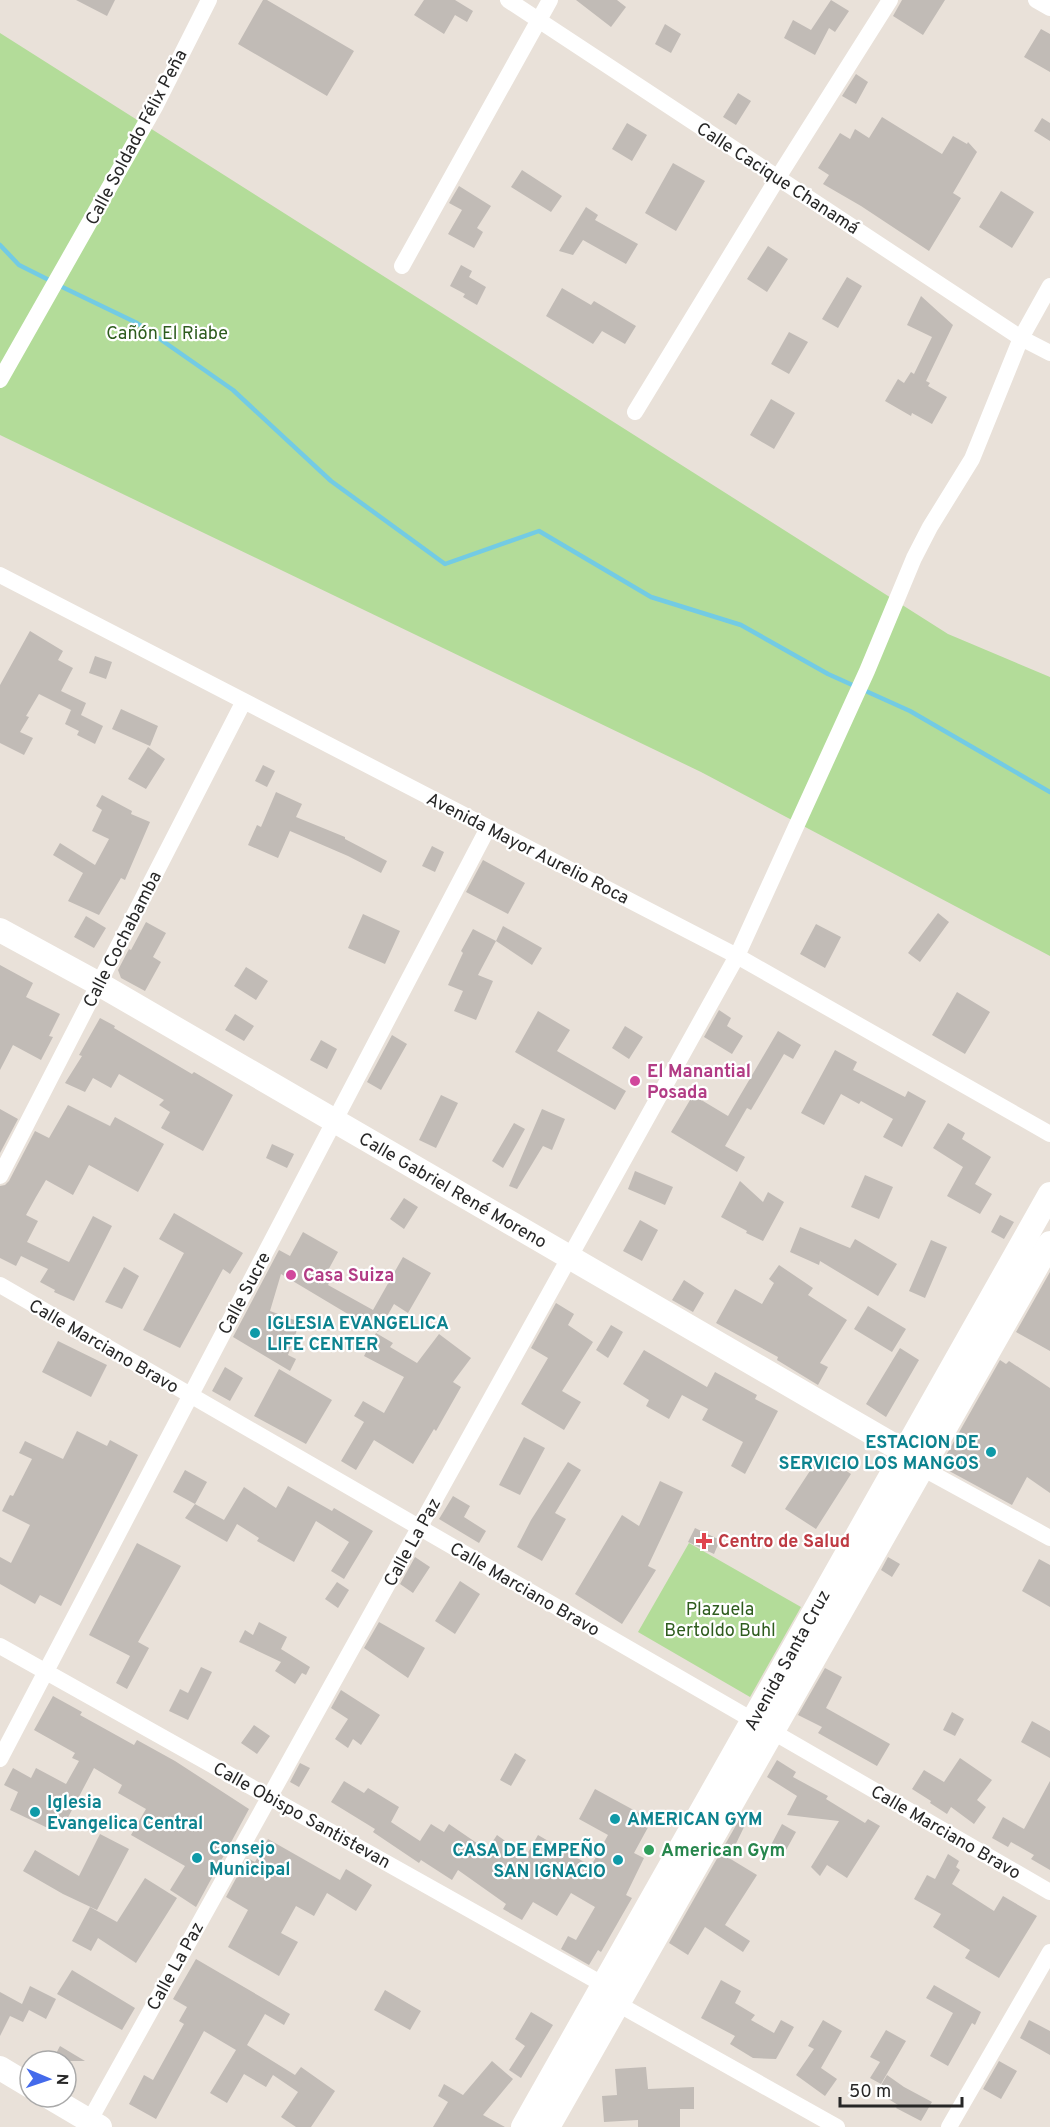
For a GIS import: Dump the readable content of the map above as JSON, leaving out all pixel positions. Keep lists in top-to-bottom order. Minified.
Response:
{"streets":{"main road":["Calle Gabriel René Moreno","Avenida Santa Cruz"],"street":["Calle Soldado Félix Peña","Calle Cacique Chanamá","Avenida Mayor Aurelio Roca","Calle Cochabamba","Calle Sucre","Calle Marciano Bravo","Calle La Paz","Calle Obispo Santistevan"]},"crossings":[["Calle Cacique Chanamá","Calle La Paz"],["Avenida Mayor Aurelio Roca","Calle Cochabamba"],["Avenida Mayor Aurelio Roca","Calle Sucre"],["Avenida Mayor Aurelio Roca","Calle La Paz"],["Calle Cochabamba","Calle Gabriel René Moreno"],["Calle Gabriel René Moreno","Calle Sucre"],["Calle Gabriel René Moreno","Calle La Paz"],["Calle Gabriel René Moreno","Avenida Santa Cruz"],["Calle Sucre","Calle Marciano Bravo"],["Calle Sucre","Calle Obispo Santistevan"],["Calle Marciano Bravo","Calle La Paz"],["Calle Marciano Bravo","Avenida Santa Cruz"],["Calle La Paz","Calle Obispo Santistevan"],["Avenida Santa Cruz","Calle Obispo Santistevan"]],"parks":["Cañón El Riabe","Plazuela Bertoldo Buhl"],"places":{"other":["El Manantial Posada","Casa Suiza","IGLESIA EVANGELICA LIFE CENTER","ESTACION DE SERVICIO LOS MANGOS","Iglesia Evangelica Central","AMERICAN GYM","American Gym","Consejo Municipal","CASA DE EMPEÑO SAN IGNACIO"],"health":["Centro de Salud"]},"scale_bar":"50 m","north":"right"}
